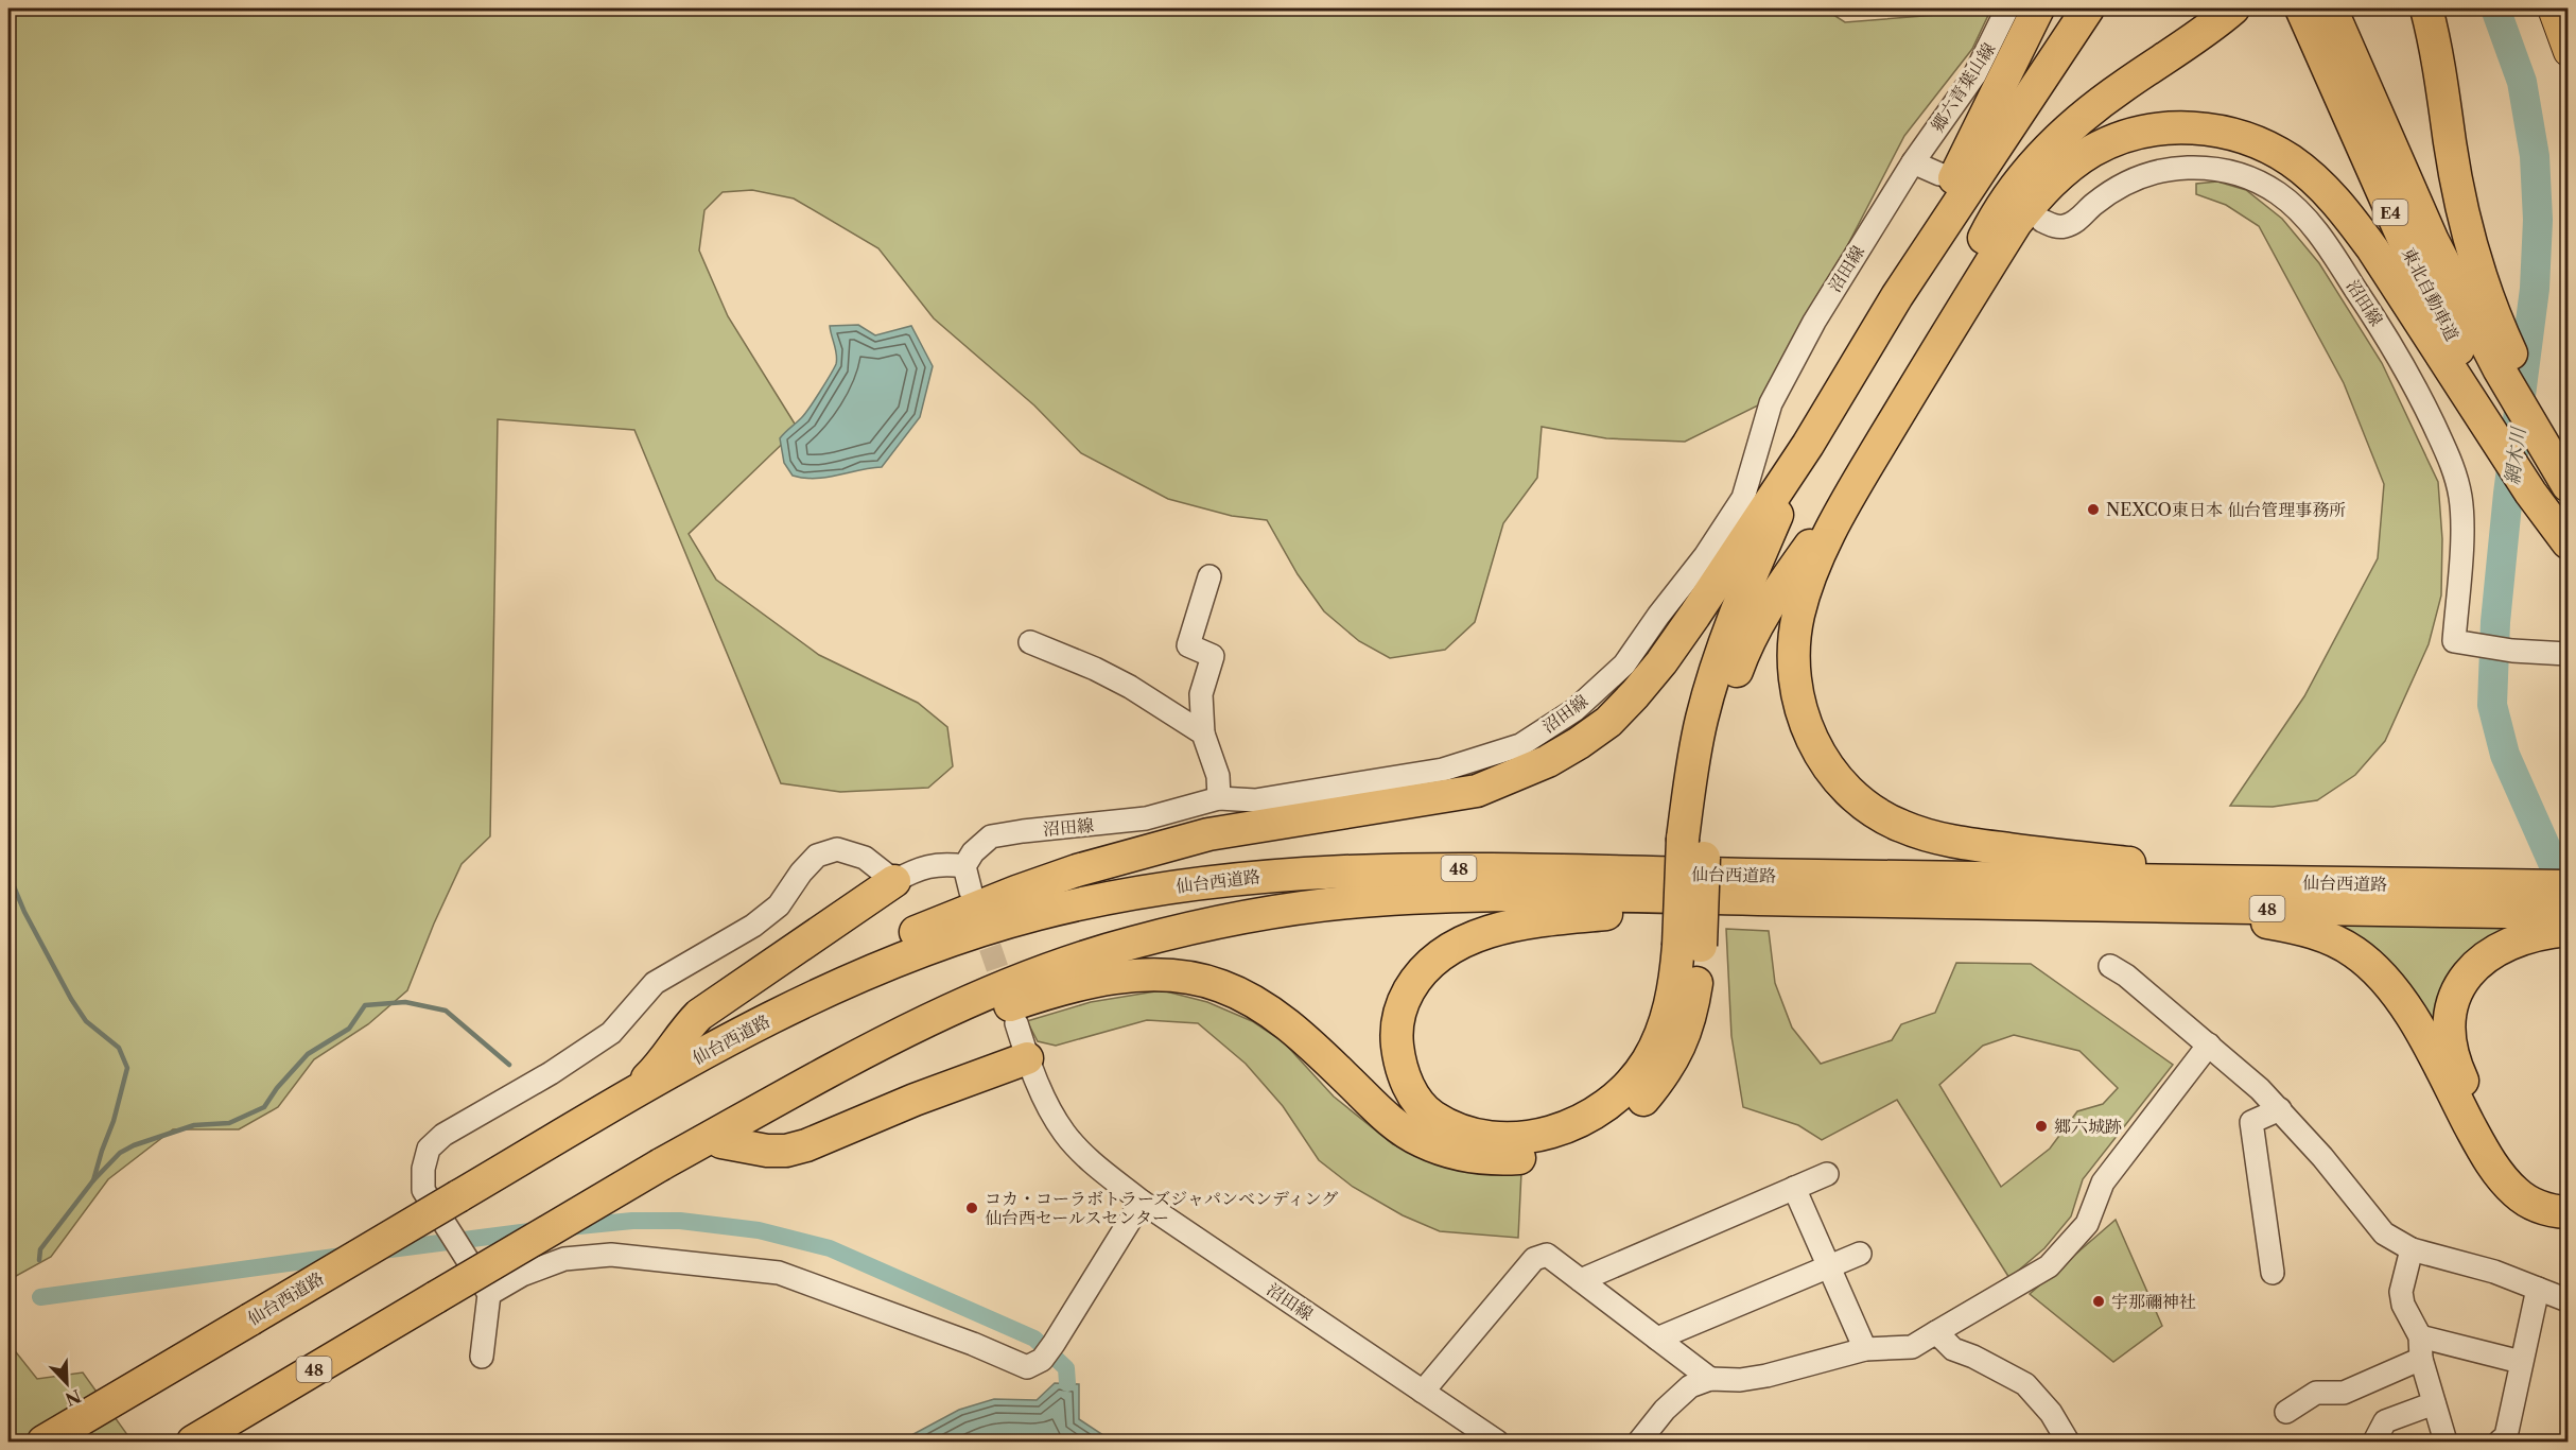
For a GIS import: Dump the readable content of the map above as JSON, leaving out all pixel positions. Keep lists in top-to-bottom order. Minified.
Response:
{"streets":{"highway":["E4","東北自動車道","48","仙台西道路"],"street":["郷六青葉山線","沼田線"]},"crossings":[["郷六青葉山線","沼田線"],["48","仙台西道路"]],"water":["網木川"],"places":["NEXCO東日本 仙台管理事務所","郷六城跡","コカ・コーラボトラーズジャパンベンディング 仙台西セールスセンター","宇那禰神社"],"north":"bottom right"}
